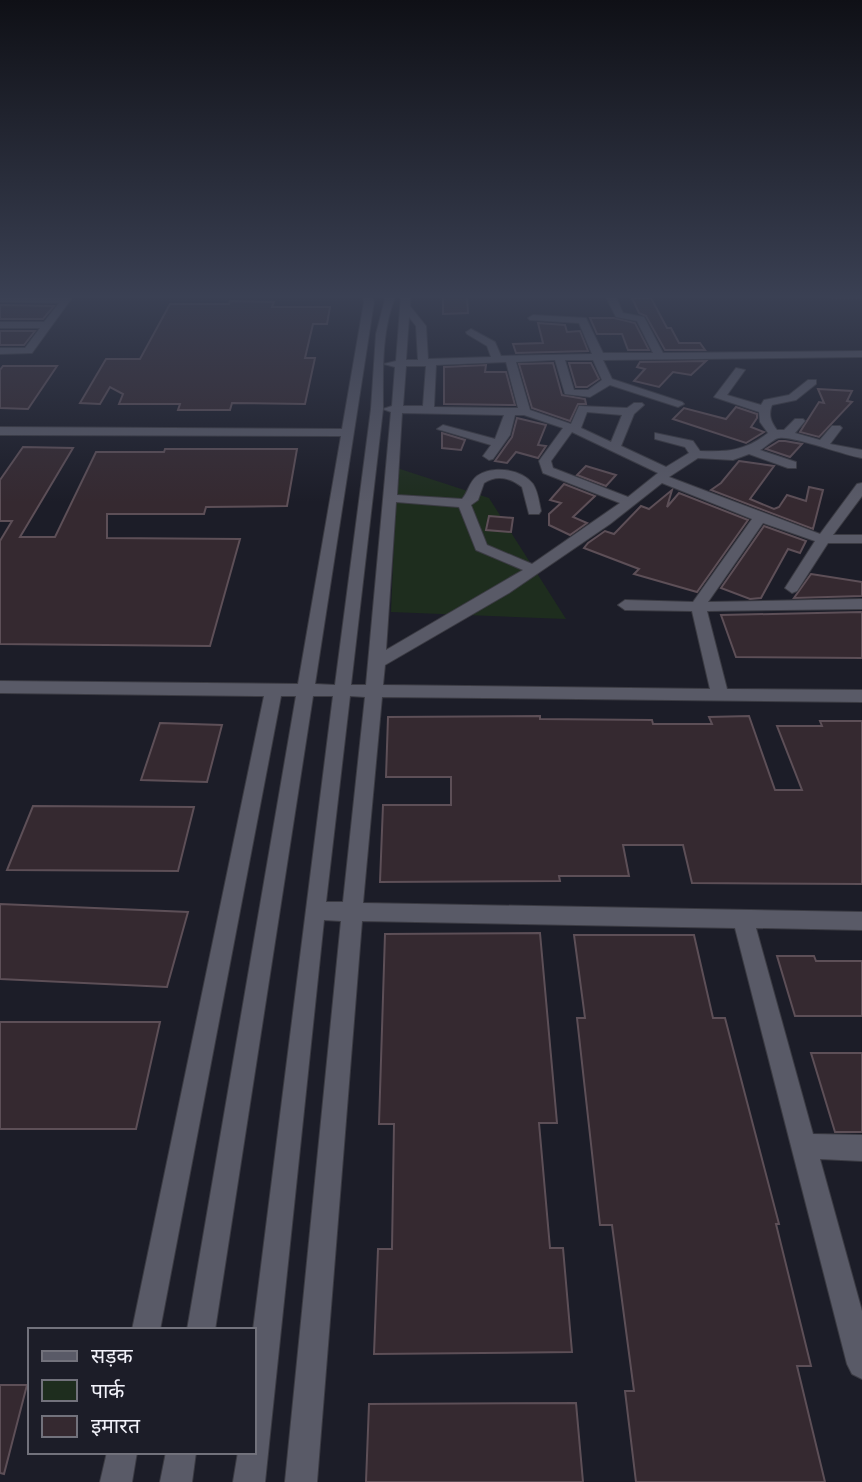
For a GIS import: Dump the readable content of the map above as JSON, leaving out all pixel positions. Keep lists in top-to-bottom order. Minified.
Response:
{"legend":["सड़क","पार्क","इमारत"]}
